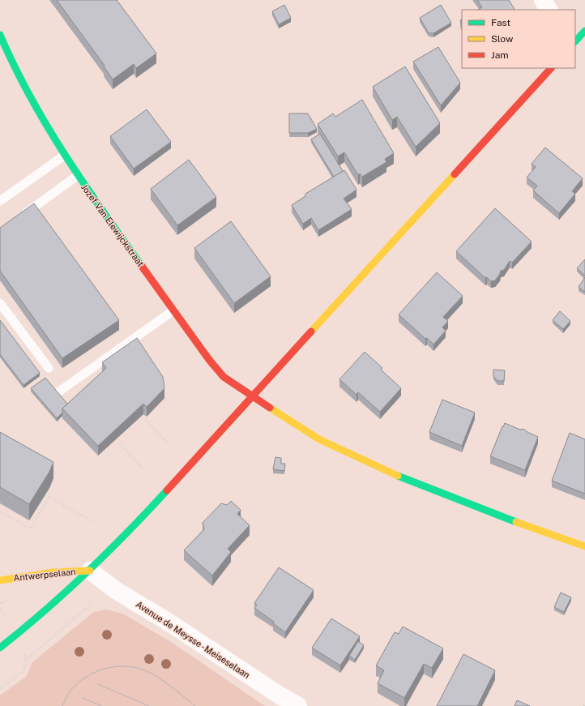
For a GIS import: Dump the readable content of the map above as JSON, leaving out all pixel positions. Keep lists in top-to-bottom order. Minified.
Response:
{"streets":{"main road":["Jozef Van Elewijckstraat","Antwerpselaan"],"street":["Avenue de Meysse - Meiseselaan"]},"crossings":[["Antwerpselaan","Avenue de Meysse - Meiseselaan"]],"legend":["Fast","Slow","Jam"]}
